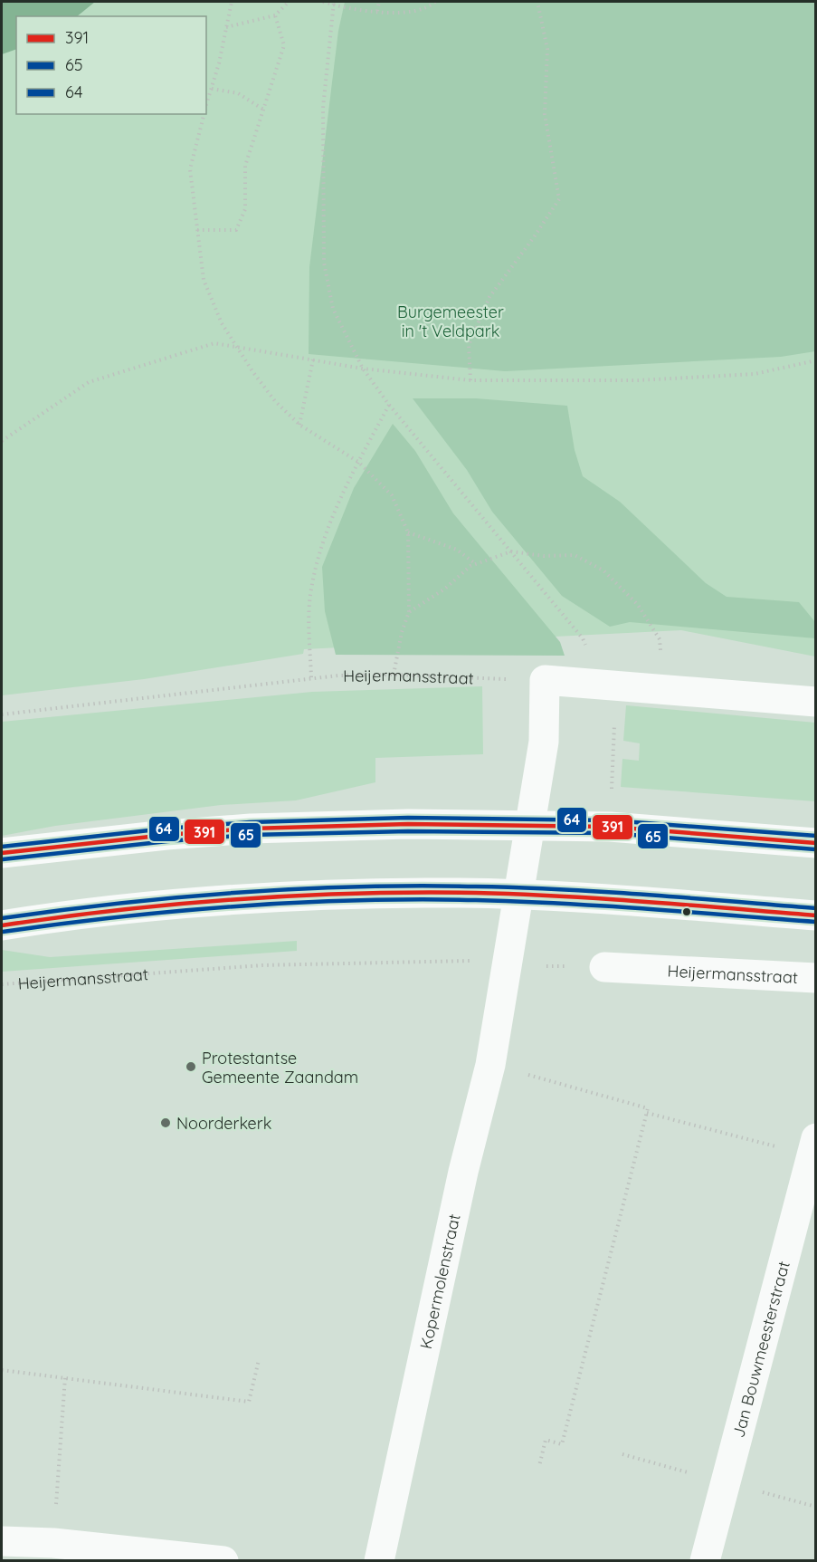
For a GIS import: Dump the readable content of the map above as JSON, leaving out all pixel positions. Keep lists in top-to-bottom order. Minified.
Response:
{"streets":{"street":["Heijermansstraat","Kopermolenstraat","Jan Bouwmeesterstraat"]},"crossings":[["Heijermansstraat","Kopermolenstraat"]],"parks":["Burgemeester in 't Veldpark"],"places":["Protestantse Gemeente Zaandam","Noorderkerk"],"lines":["transit line 64","transit line 391","transit line 65"],"legend":["391","65","64"]}
